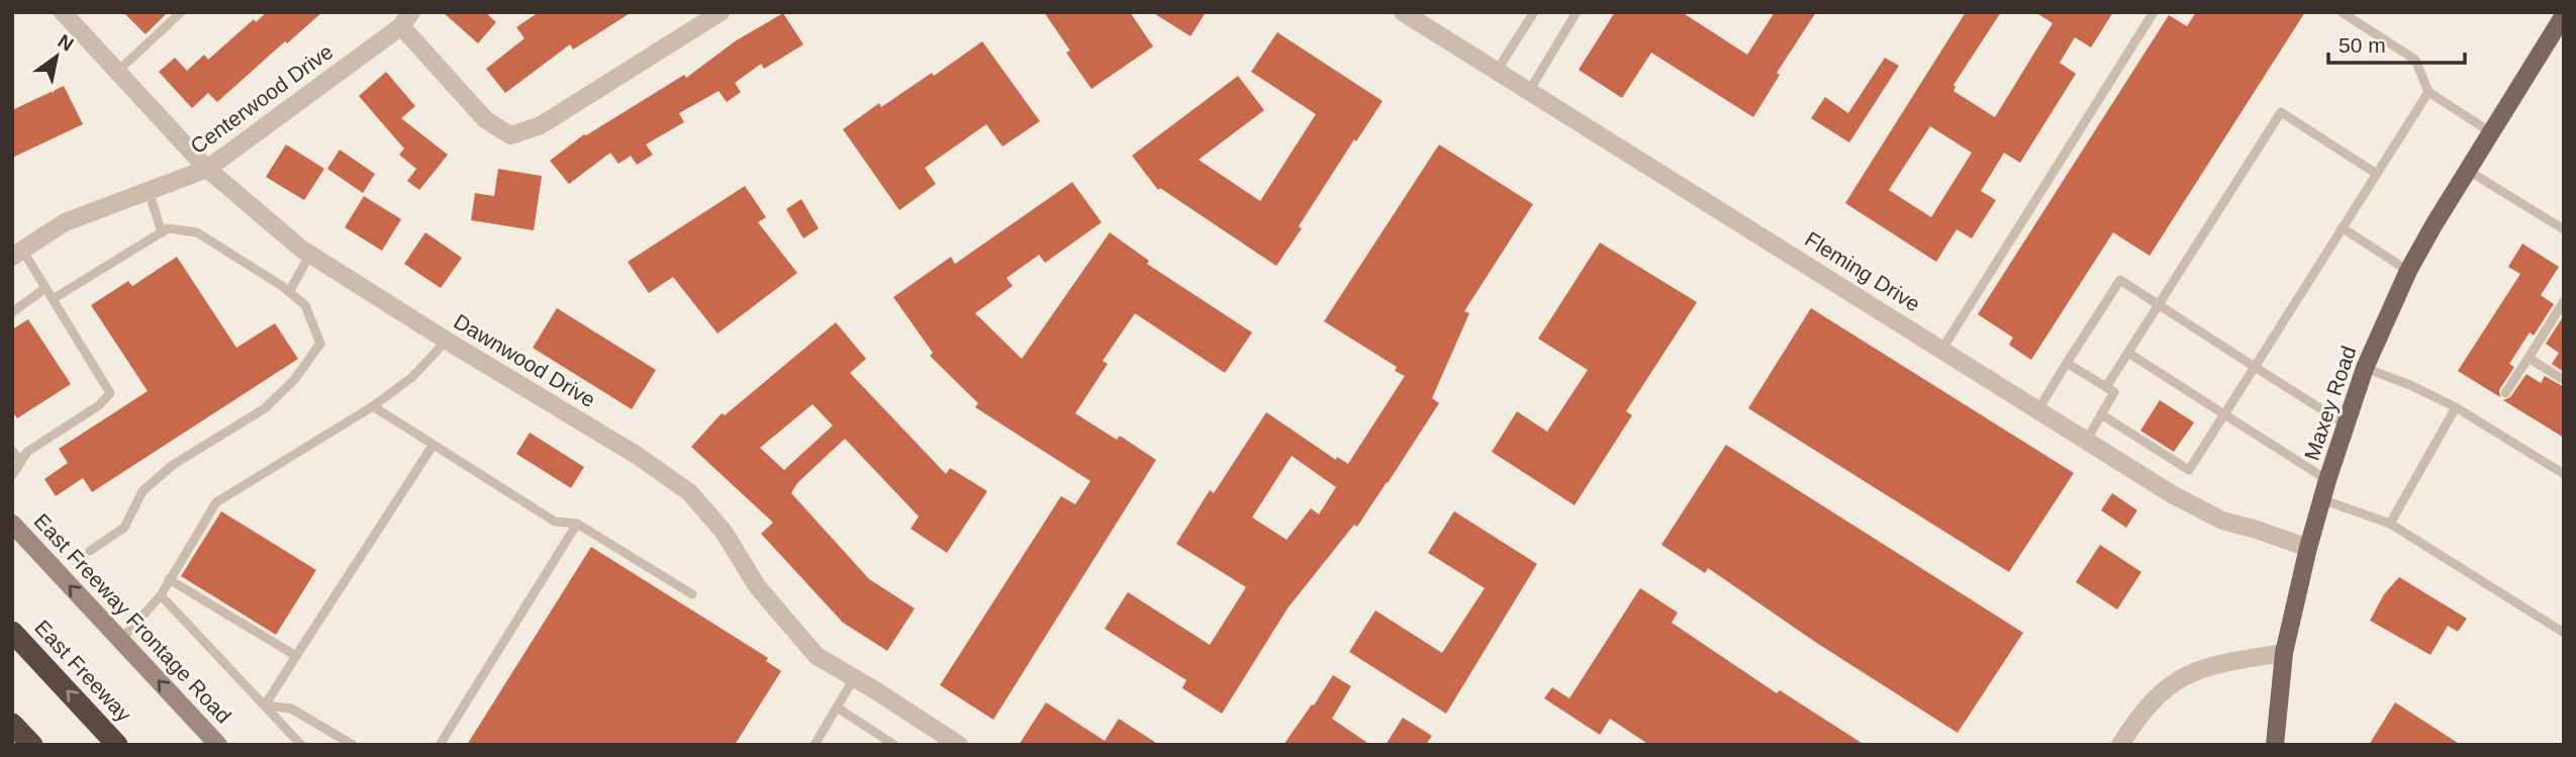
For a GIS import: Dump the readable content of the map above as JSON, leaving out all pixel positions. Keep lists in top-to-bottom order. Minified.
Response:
{"streets":{"highway":["East Freeway"],"main road":["Maxey Road","East Freeway Frontage Road"],"street":["Centerwood Drive","Fleming Drive","Dawnwood Drive"]},"crossings":[["Centerwood Drive","Dawnwood Drive"],["Fleming Drive","Maxey Road"]],"one_way":["East Freeway Frontage Road","East Freeway"],"scale_bar":"50 m","north":"top right"}
